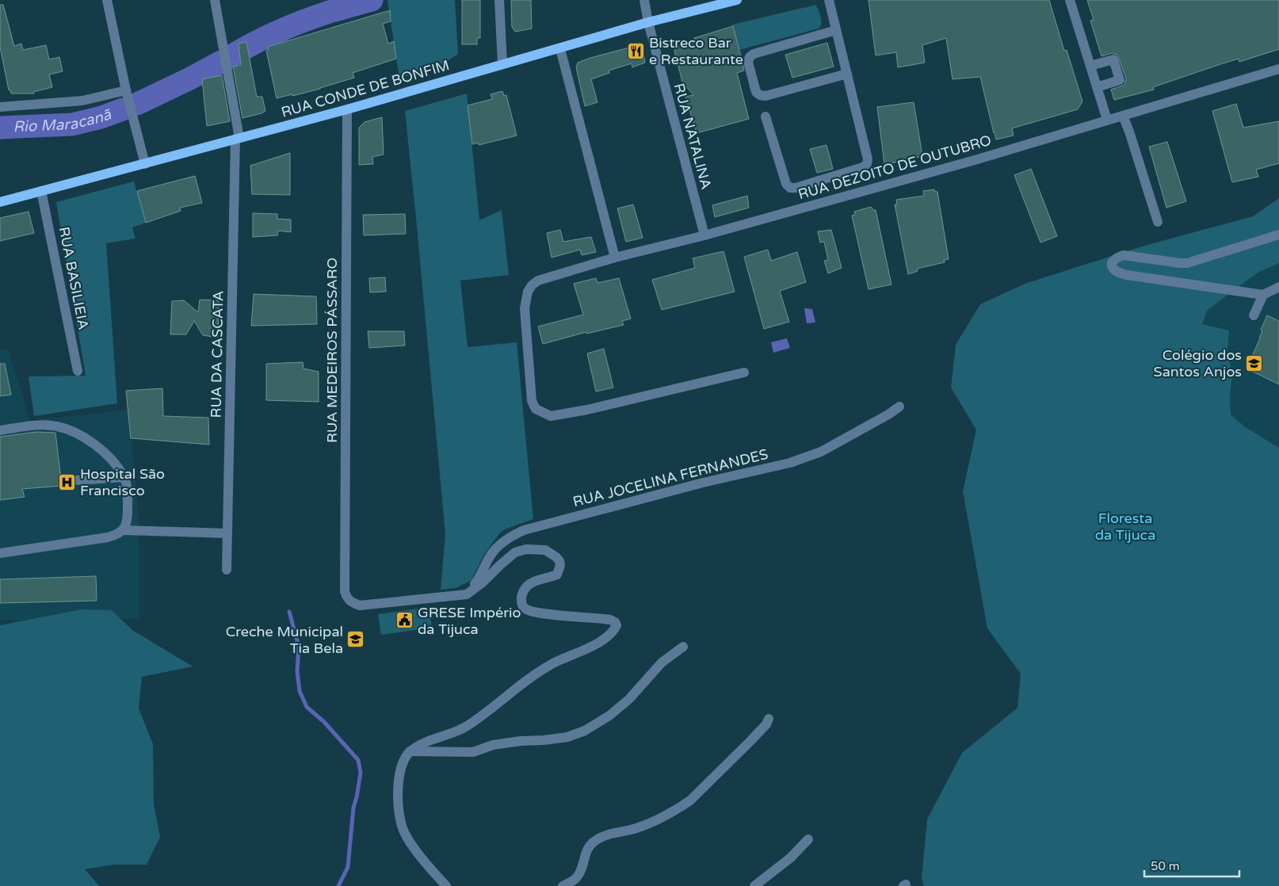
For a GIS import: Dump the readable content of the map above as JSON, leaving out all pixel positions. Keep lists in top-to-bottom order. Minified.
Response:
{"streets":{"main road":["RUA CONDE DE BONFIM"],"street":["RUA NATALINA","RUA DEZOITO DE OUTUBRO","RUA BASILIEIA","RUA MEDEIROS PÁSSARO","RUA DA CASCATA","RUA JOCELINA FERNANDES"]},"crossings":[["RUA CONDE DE BONFIM","RUA NATALINA"],["RUA CONDE DE BONFIM","RUA BASILIEIA"],["RUA CONDE DE BONFIM","RUA MEDEIROS PÁSSARO"],["RUA CONDE DE BONFIM","RUA DA CASCATA"],["RUA NATALINA","RUA DEZOITO DE OUTUBRO"],["RUA MEDEIROS PÁSSARO","RUA JOCELINA FERNANDES"]],"water":["Rio Maracanã"],"parks":["Floresta da Tijuca"],"places":{"restaurant":["Bistreco Bar e Restaurante"],"school or university":["Colégio dos Santos Anjos","Creche Municipal Tia Bela"],"hospital":["Hospital São Francisco"],"public building":["GRESE Império da Tijuca"]},"scale_bar":"50 m"}
